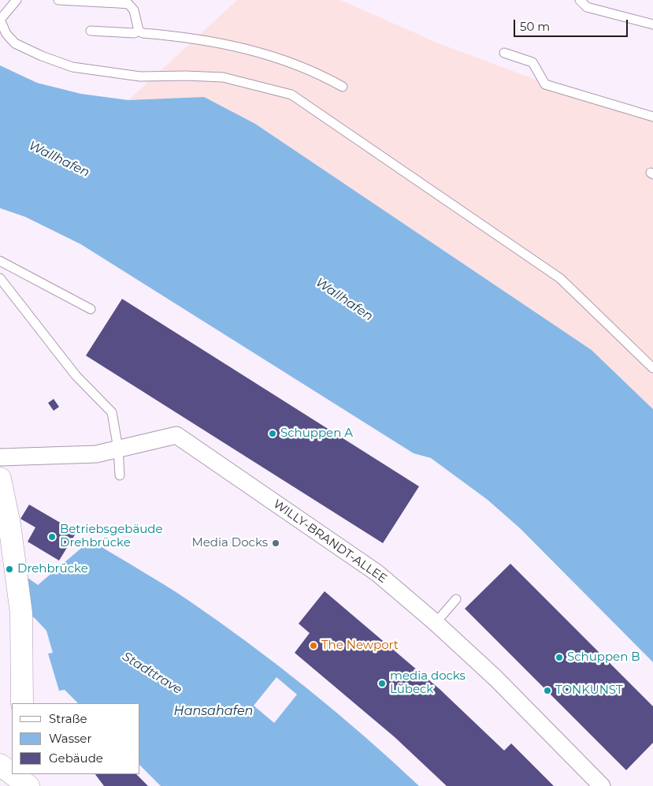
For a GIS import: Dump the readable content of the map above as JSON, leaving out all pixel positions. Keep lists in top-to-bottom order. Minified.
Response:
{"streets":{"street":["WILLY-BRANDT-ALLEE"]},"water":["Wallhafen","Stadttrave","Hansahafen"],"places":["Schuppen A","Betriebsgebäude Drehbrücke","Media Docks","Drehbrücke","The Newport","Schuppen B","media docks Lübeck","TONKUNST"],"legend":["Straße","Wasser","Gebäude"],"scale_bar":"50 m"}
